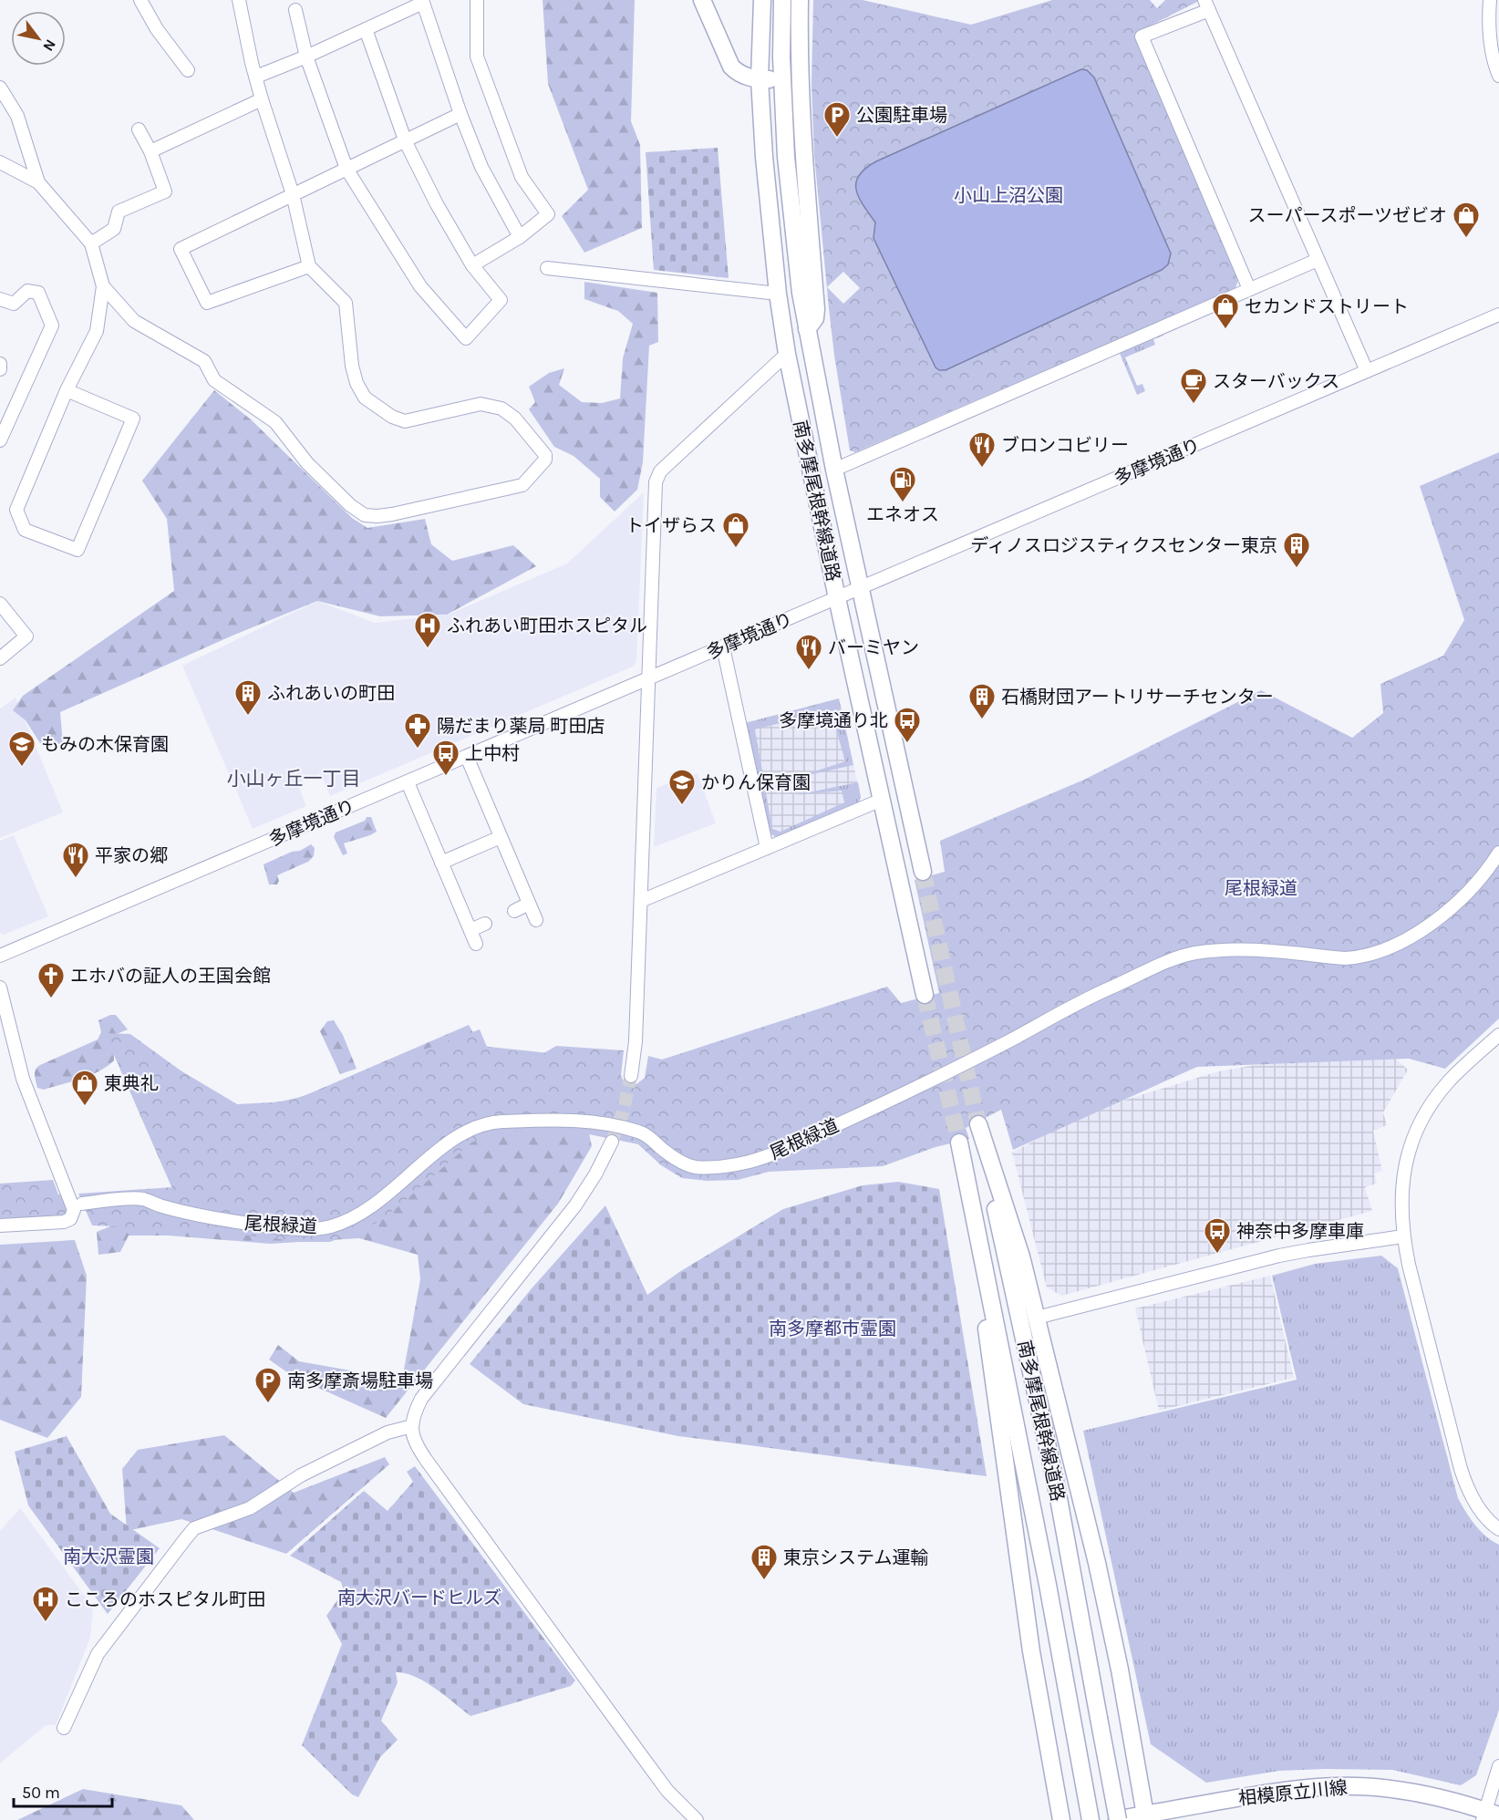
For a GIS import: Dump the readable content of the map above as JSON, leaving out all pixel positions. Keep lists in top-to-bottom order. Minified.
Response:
{"streets":{"main road":["南多摩尾根幹線道路","相模原立川線"],"street":["多摩境通り","尾根緑道"]},"crossings":[["多摩境通り","南多摩尾根幹線道路"],["南多摩尾根幹線道路","相模原立川線"]],"districts":["小山ヶ丘一丁目"],"parks":["小山上沼公園","尾根緑道","南多摩都市霊園","南大沢霊園","南大沢バードヒルズ"],"places":{"parking":["公園駐車場","南多摩斎場駐車場"],"shop":["スーパースポーツゼビオ","セカンドストリート","トイザらス","東典礼"],"cafe":["スターバックス"],"restaurant":["ブロンコビリー","バーミヤン","平家の郷"],"fuel station":["エネオス"],"building":["ディノスロジスティクスセンター東京","ふれあいの町田","石橋財団アートリサーチセンター","東京システム運輸"],"hospital":["ふれあい町田ホスピタル","こころのホスピタル町田"],"bus stop":["多摩境通り北","上中村","神奈中多摩車庫"],"pharmacy":["陽だまり薬局 町田店"],"school or university":["もみの木保育園","かりん保育園"],"church":["エホバの証人の王国会館"]},"scale_bar":"50 m","north":"bottom right"}
